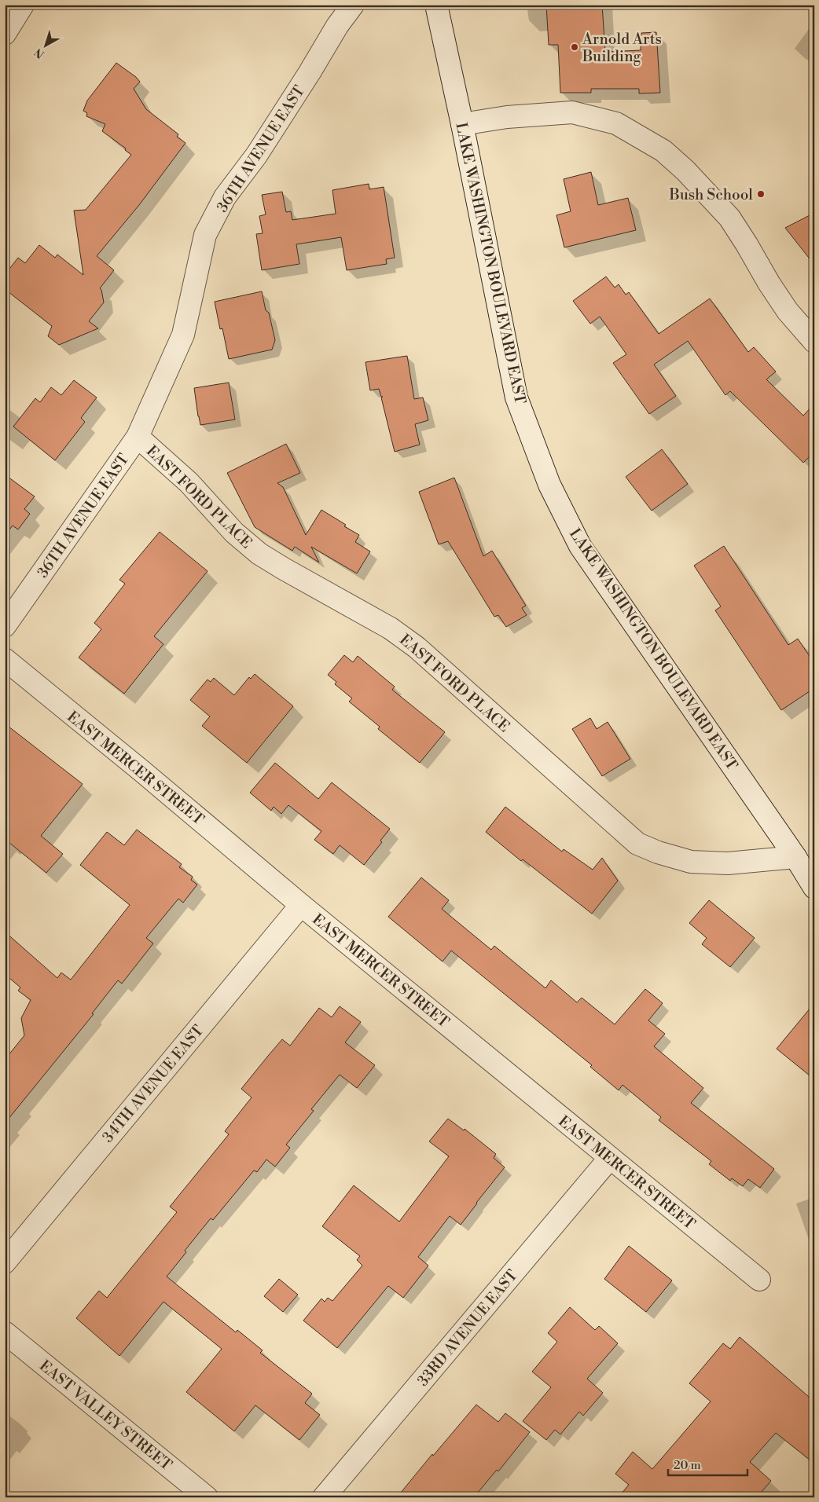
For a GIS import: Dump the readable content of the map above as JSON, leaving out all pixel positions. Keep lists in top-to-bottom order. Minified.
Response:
{"streets":{"street":["36TH AVENUE EAST","LAKE WASHINGTON BOULEVARD EAST","EAST FORD PLACE","EAST MERCER STREET","34TH AVENUE EAST","33RD AVENUE EAST","EAST VALLEY STREET"]},"crossings":[["36TH AVENUE EAST","EAST FORD PLACE"],["LAKE WASHINGTON BOULEVARD EAST","EAST FORD PLACE"],["EAST MERCER STREET","34TH AVENUE EAST"],["EAST MERCER STREET","33RD AVENUE EAST"]],"places":["Arnold Arts Building","Bush School"],"scale_bar":"20 m","north":"bottom left"}
